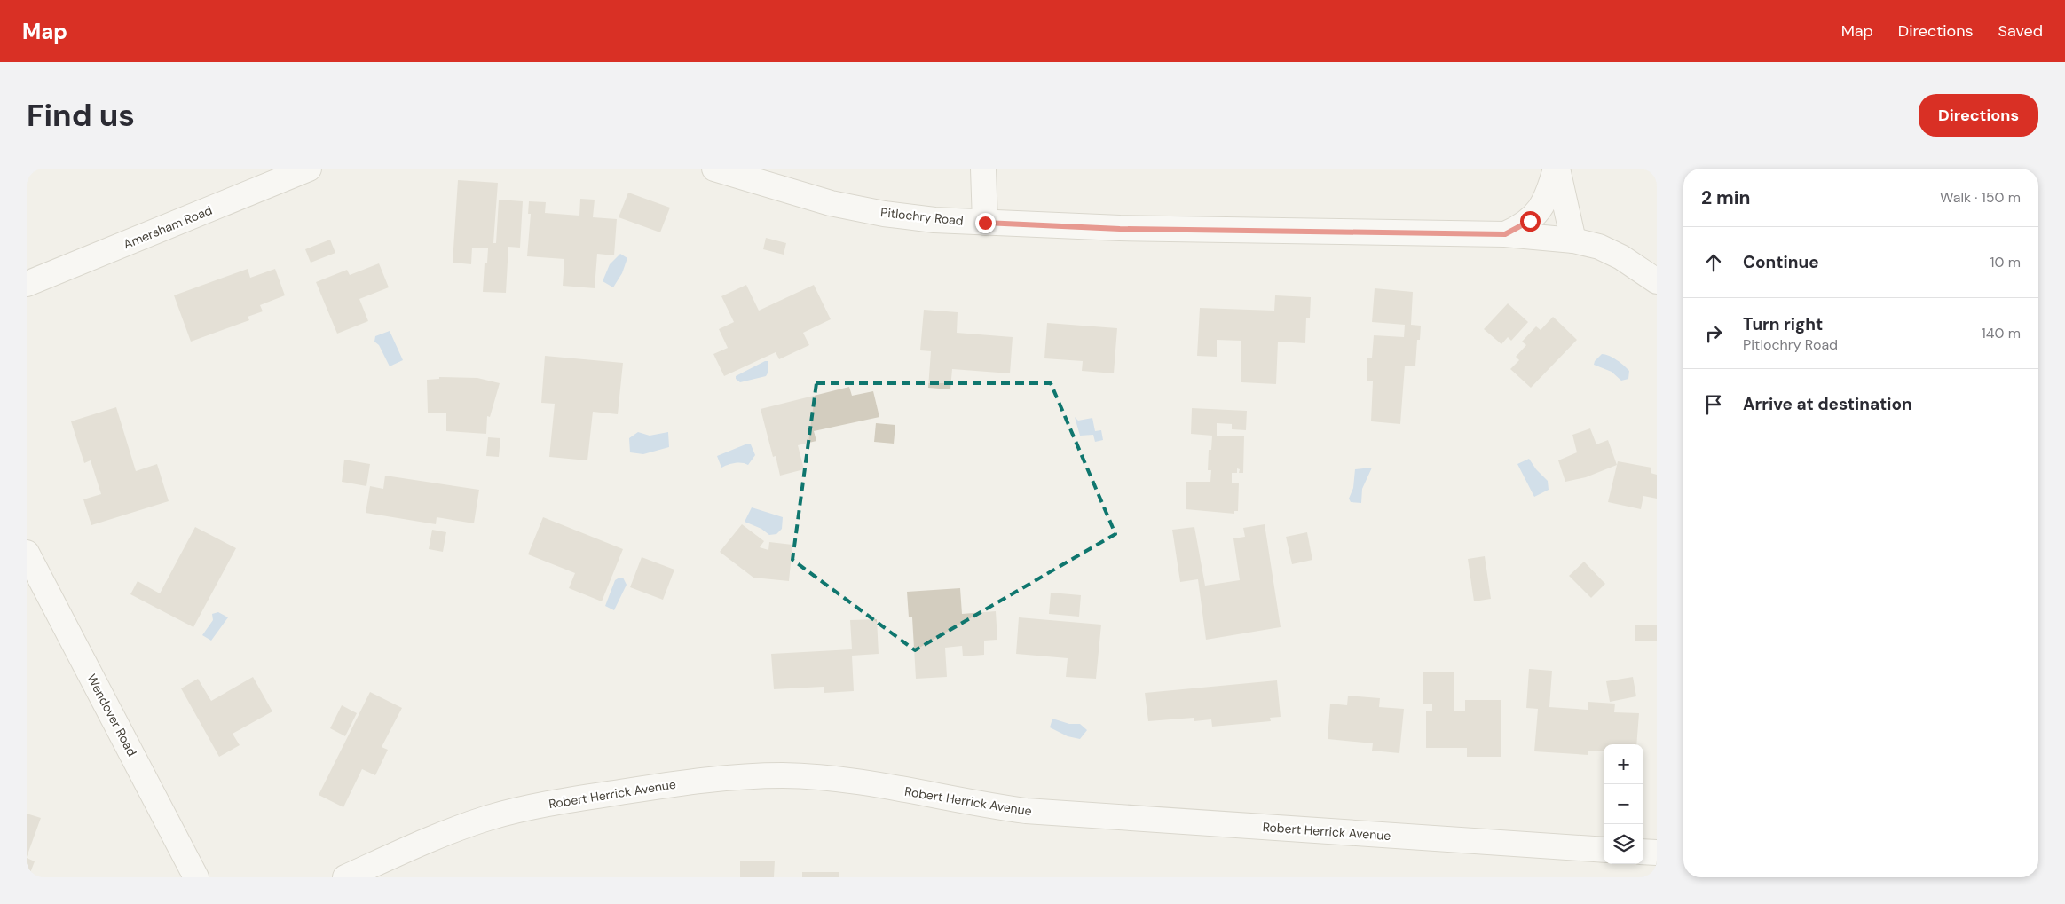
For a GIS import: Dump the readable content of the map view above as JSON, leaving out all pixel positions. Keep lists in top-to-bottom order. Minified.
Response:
{"streets":{"street":["Pitlochry Road","Amersham Road","Wendover Road","Robert Herrick Avenue"]},"page":{"header":"Map","nav":["Map","Directions","Saved"],"buttons":"Directions","title":"Find us","heading":["2 min","Walk · 150 m"],"list":[["Continue","10 m"],["Turn right","Pitlochry Road","140 m"],"Arrive at destination"],"map_buttons":["+","−"]}}
